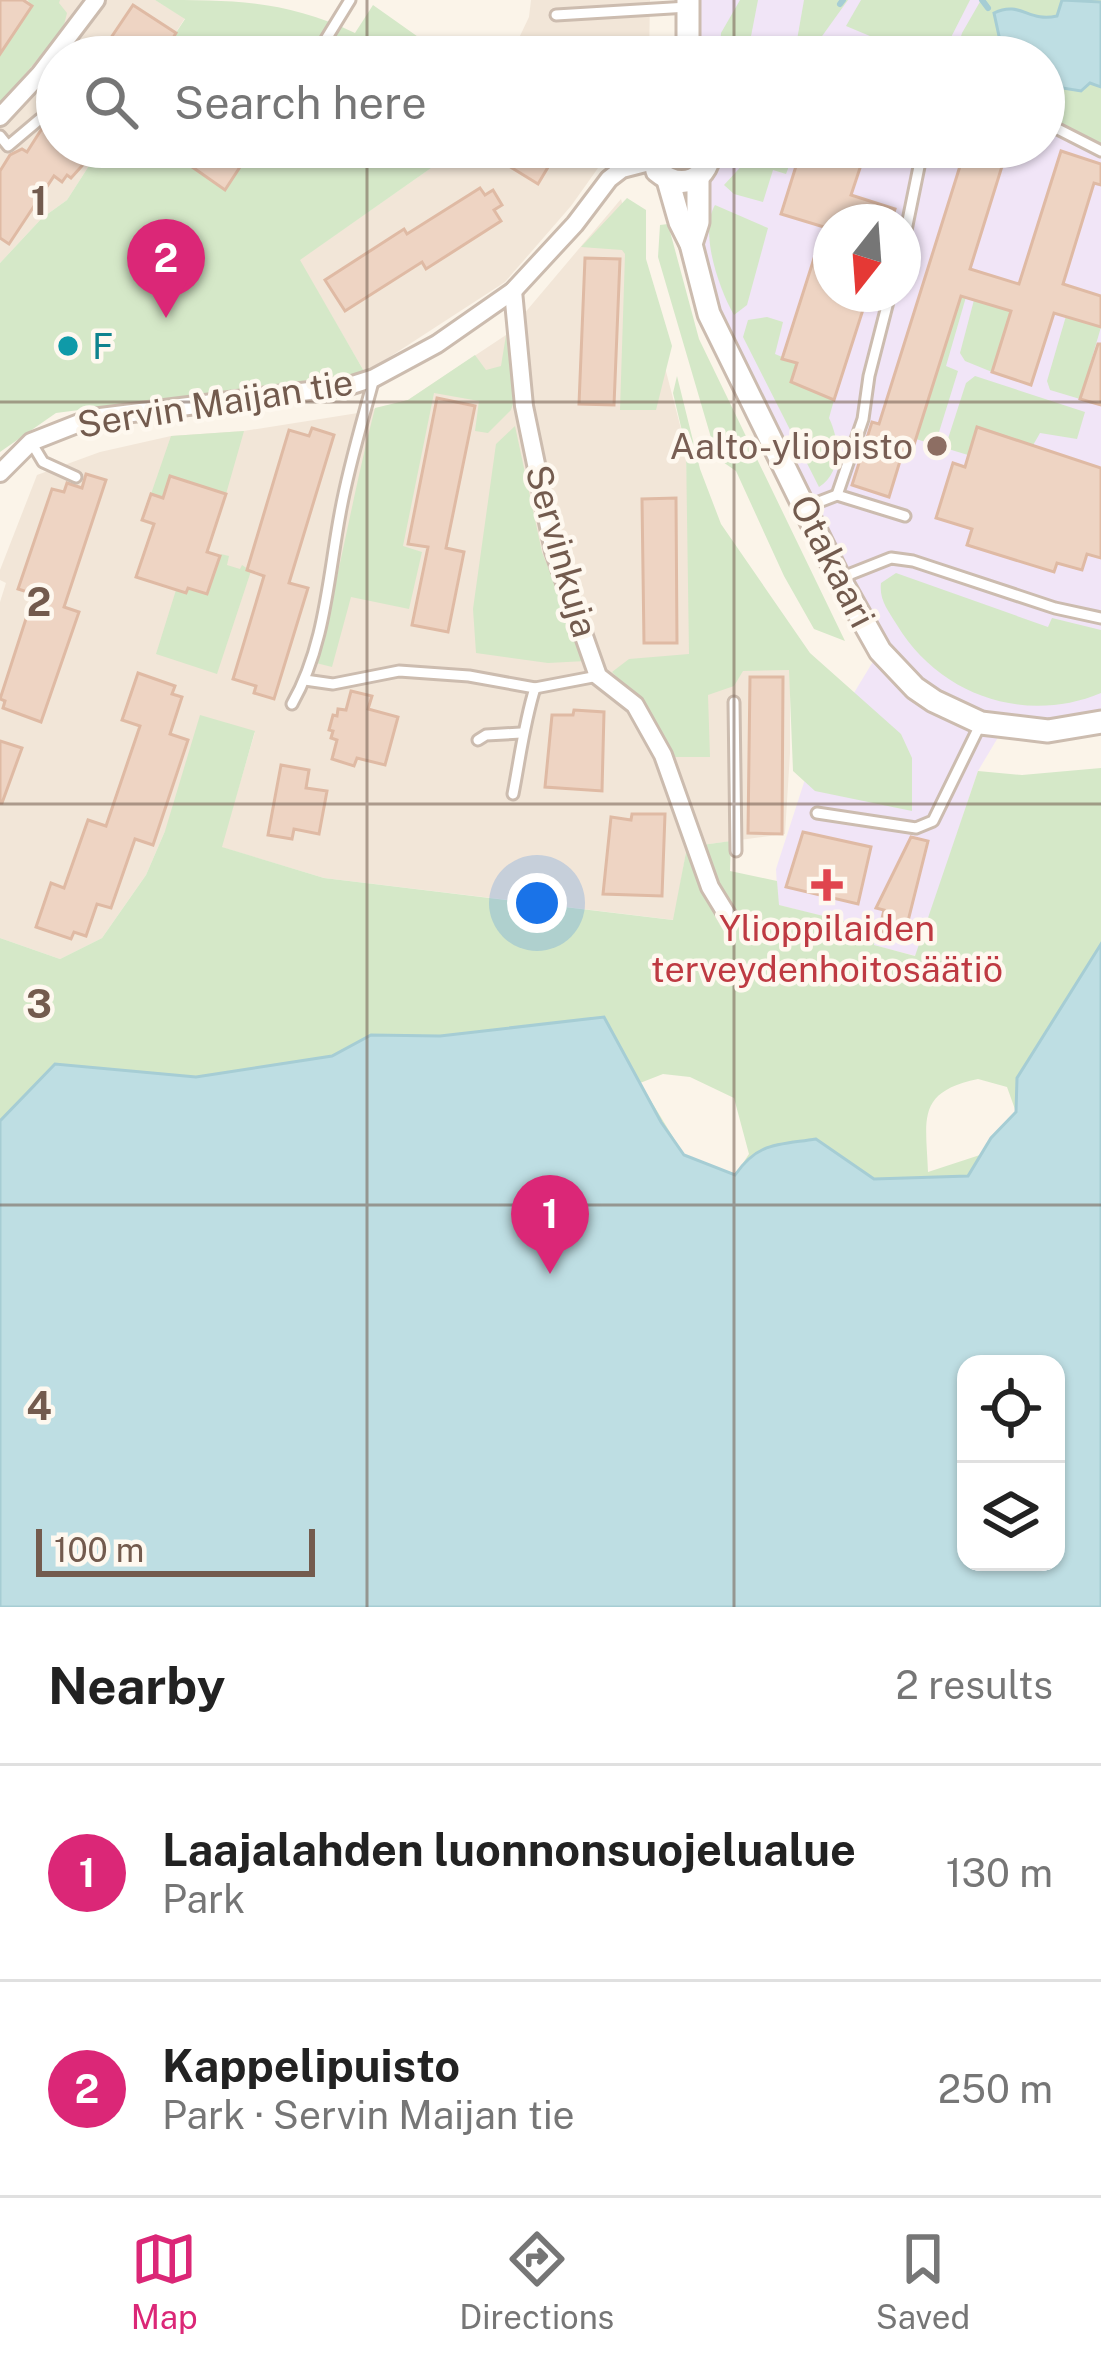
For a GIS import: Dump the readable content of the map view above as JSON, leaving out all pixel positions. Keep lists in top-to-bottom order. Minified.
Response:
{"streets":{"street":["Servin Maijan tie","Servinkuja","Otakaari"]},"crossings":[["Servin Maijan tie","Servinkuja"]],"places":{"other":["F","Aalto-yliopisto"],"health":["Ylioppilaiden terveydenhoitosäätiö"]},"scale_bar":"100 m","north":"bottom","page":{"search":"Search here","pins":["2","1"],"scale":"100 m","heading":["Nearby","2 results"],"list":[{"mark":"1","name":"Laajalahden luonnonsuojelualue","note":"Park","value":"130 m"},{"mark":"2","name":"Kappelipuisto","note":"Park · Servin Maijan tie","value":"250 m"}],"nav":["Map","Directions","Saved"]},"grid":{"rows":["1","2","3","4"]}}
